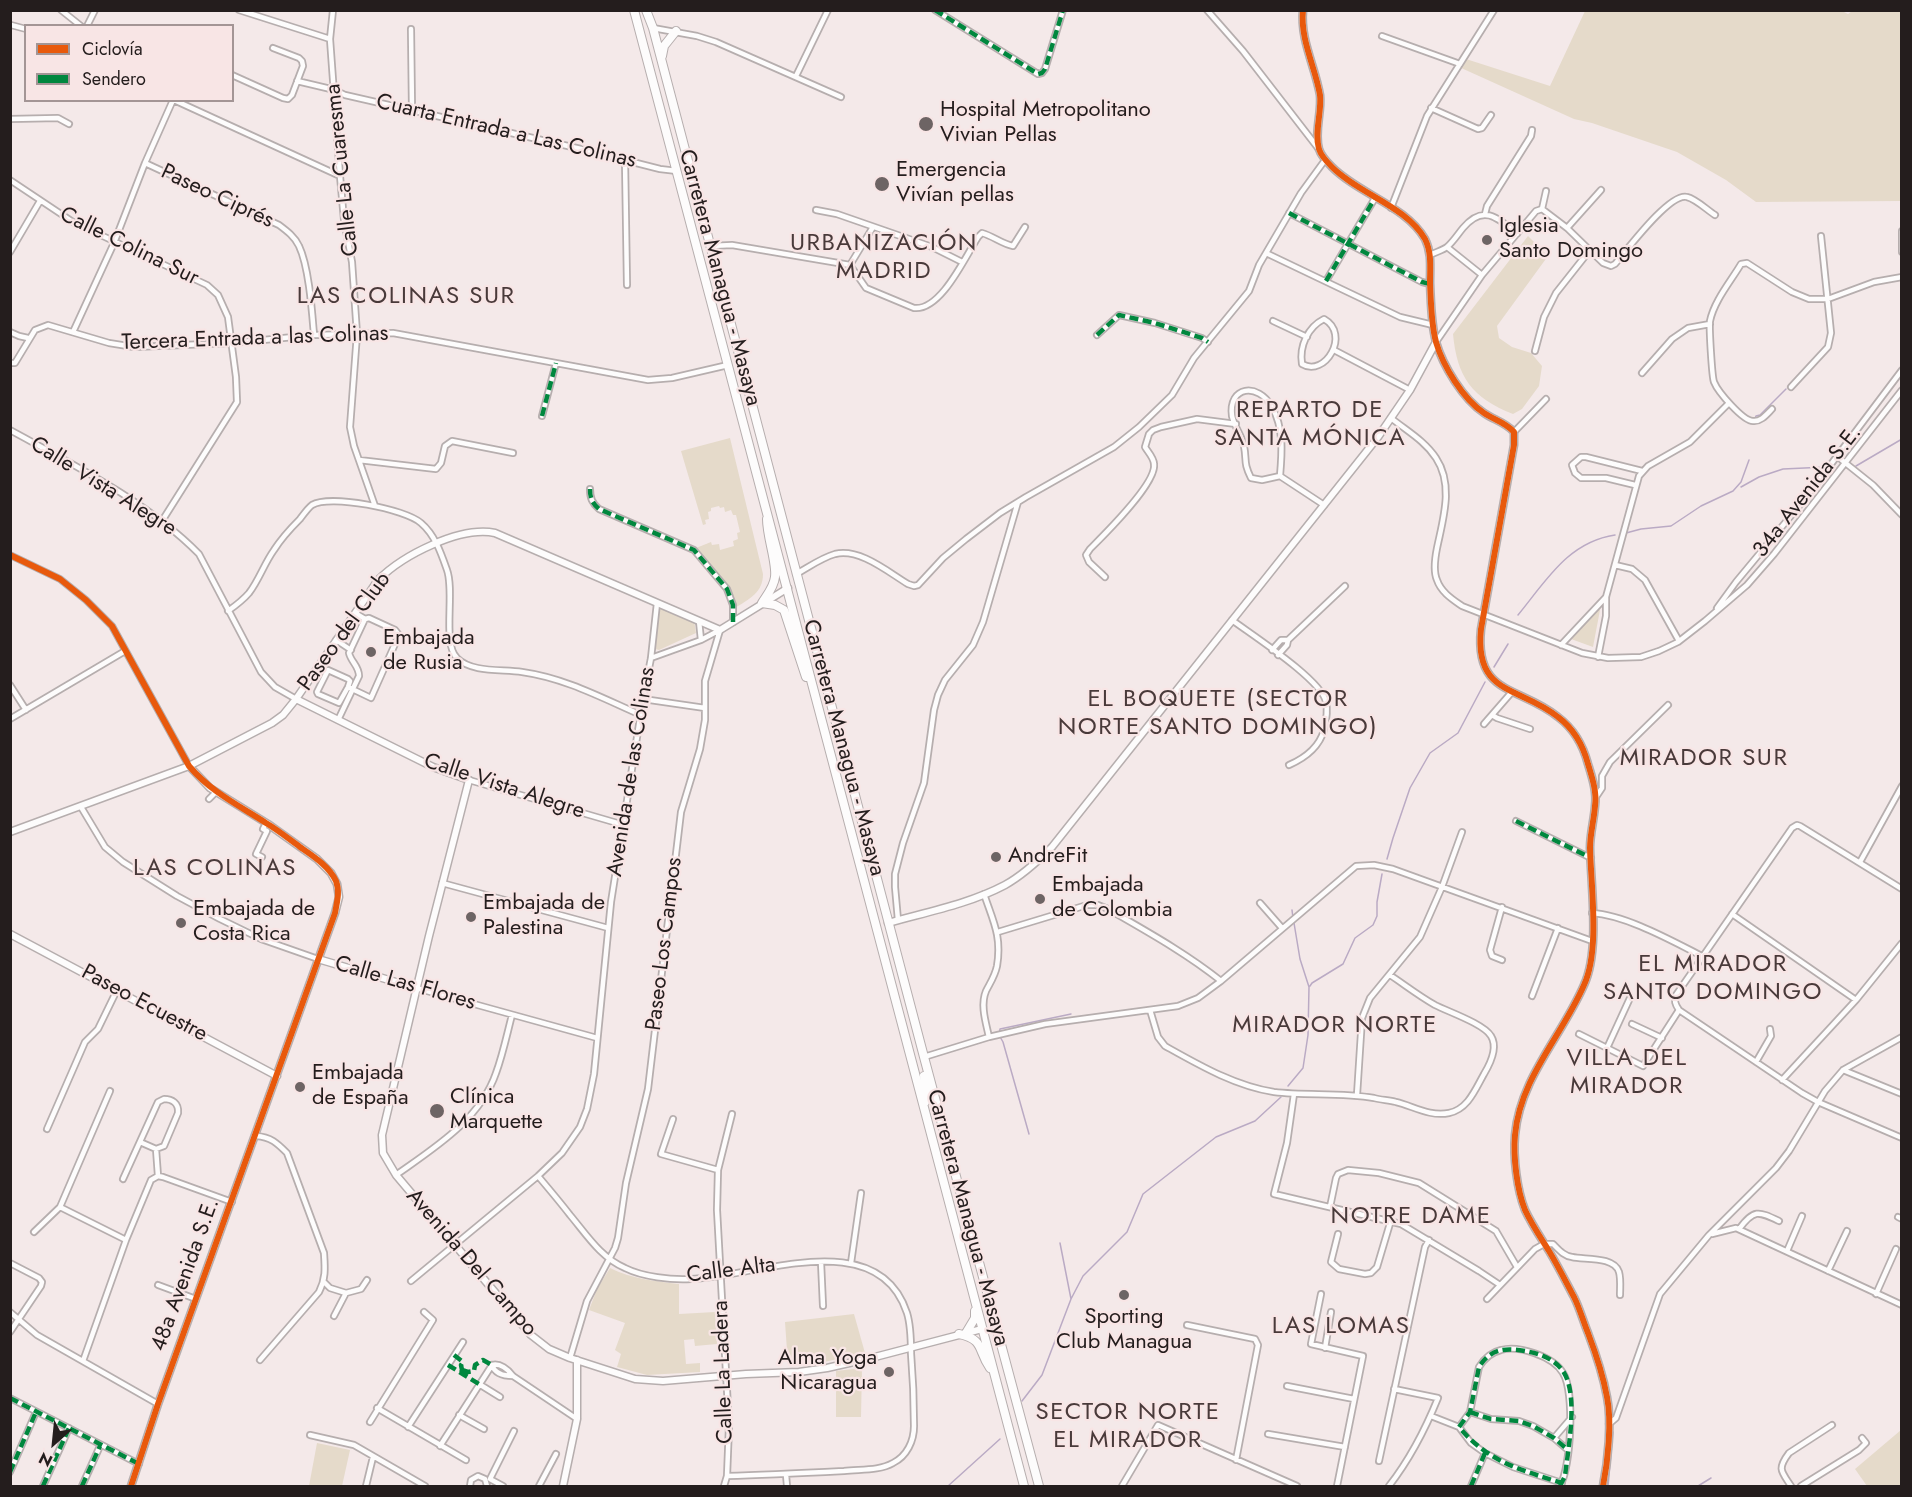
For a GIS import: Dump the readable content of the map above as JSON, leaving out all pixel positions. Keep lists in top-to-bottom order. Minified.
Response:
{"streets":{"highway":["Carretera Managua - Masaya"],"street":["Cuarta Entrada a Las Colinas","Calle La Cuaresma","Paseo Ciprés","Calle Colina Sur","Tercera Entrada a las Colinas","Calle Vista Alegre","34a Avenida S.E.","Paseo del Club","Avenida de las Colinas","Paseo Los Campos","Calle Las Flores","Paseo Ecuestre","Avenida Del Campo","Calle Alta","48a Avenida S.E.","Calle La Ladera"]},"crossings":[["Cuarta Entrada a Las Colinas","Calle La Cuaresma"],["Cuarta Entrada a Las Colinas","Carretera Managua - Masaya"],["Calle La Cuaresma","Tercera Entrada a las Colinas"],["Paseo Ciprés","Tercera Entrada a las Colinas"],["Calle Colina Sur","Tercera Entrada a las Colinas"],["Calle Colina Sur","Calle Vista Alegre"],["Carretera Managua - Masaya","Tercera Entrada a las Colinas"],["Carretera Managua - Masaya","Avenida Del Campo"],["Calle Vista Alegre","Paseo del Club"],["Calle Vista Alegre","Avenida de las Colinas"],["Calle Vista Alegre","Avenida Del Campo"],["Paseo del Club","Avenida de las Colinas"],["Paseo del Club","Paseo Los Campos"],["Paseo del Club","Calle Las Flores"],["Paseo del Club","48a Avenida S.E."],["Avenida de las Colinas","Calle Las Flores"],["Avenida de las Colinas","Avenida Del Campo"],["Avenida de las Colinas","Calle Alta"],["Paseo Los Campos","Avenida Del Campo"],["Paseo Los Campos","Calle Alta"],["Calle Las Flores","Avenida Del Campo"],["Calle Las Flores","48a Avenida S.E."],["Paseo Ecuestre","48a Avenida S.E."],["Avenida Del Campo","Calle Alta"],["Avenida Del Campo","Calle La Ladera"],["Calle Alta","Calle La Ladera"]],"districts":["URBANIZACIÓN MADRID","LAS COLINAS SUR","REPARTO DE SANTA MÓNICA","EL BOQUETE (SECTOR NORTE SANTO DOMINGO)","MIRADOR SUR","LAS COLINAS","EL MIRADOR SANTO DOMINGO","MIRADOR NORTE","VILLA DEL MIRADOR","NOTRE DAME","LAS LOMAS","SECTOR NORTE EL MIRADOR"],"places":["Hospital Metropolitano Vivian Pellas","Emergencia Vivían pellas","Iglesia Santo Domingo","Embajada de Rusia","AndreFit","Embajada de Colombia","Embajada de Palestina","Embajada de Costa Rica","Embajada de España","Clínica Marquette","Sporting Club Managua","Alma Yoga Nicaragua"],"legend":["Ciclovía","Sendero"],"north":"bottom left"}
